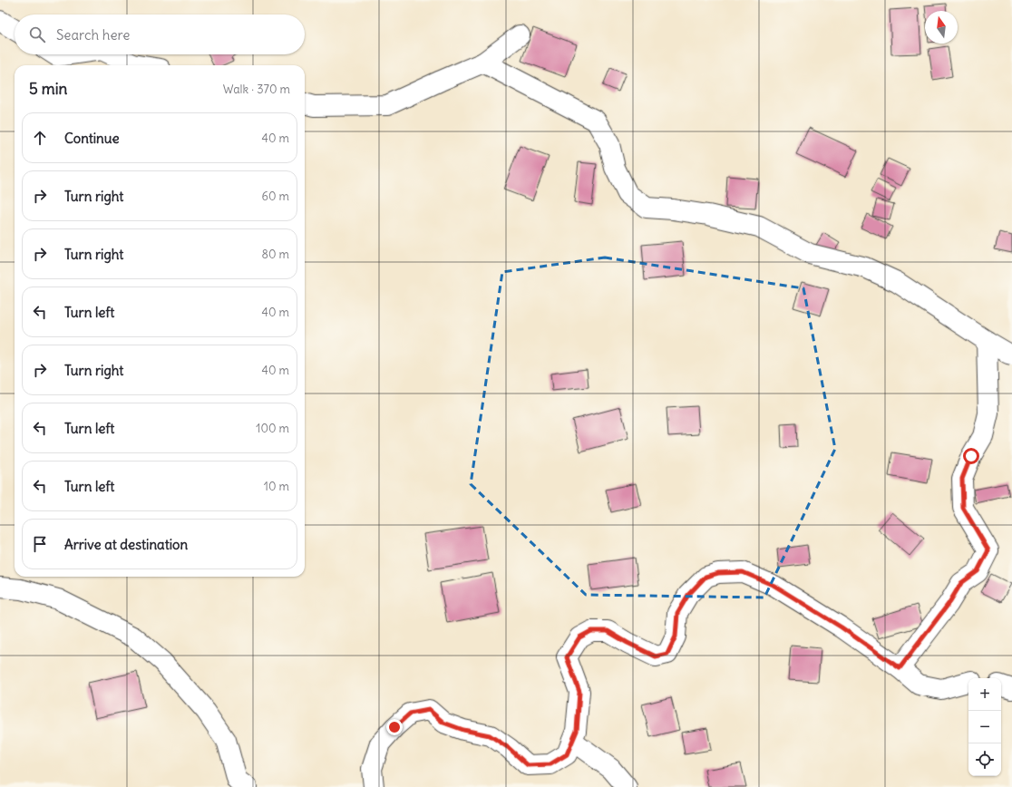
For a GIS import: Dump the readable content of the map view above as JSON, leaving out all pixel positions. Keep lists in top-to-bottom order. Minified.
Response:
{"north":"top","page":{"search":"Search here","heading":["5 min","Walk · 370 m"],"list":[["Continue","40 m"],["Turn right","60 m"],["Turn right","80 m"],["Turn left","40 m"],["Turn right","40 m"],["Turn left","100 m"],["Turn left","10 m"],"Arrive at destination"],"map_buttons":["+","−"]}}
